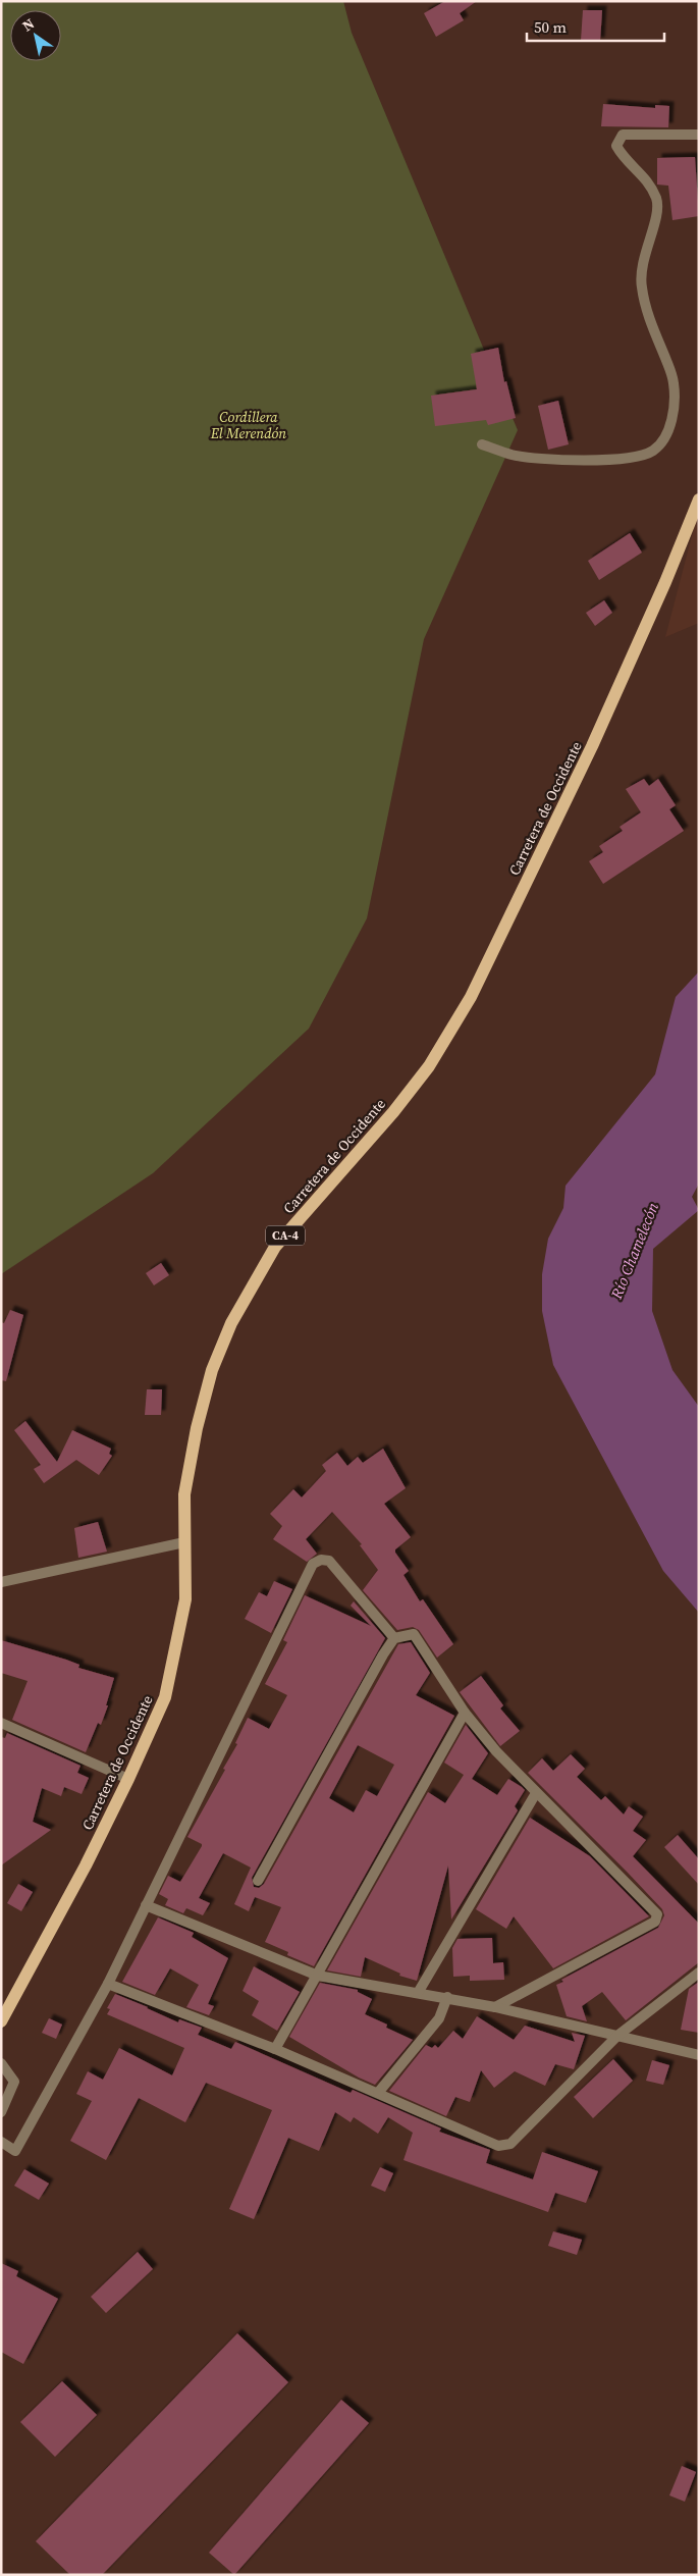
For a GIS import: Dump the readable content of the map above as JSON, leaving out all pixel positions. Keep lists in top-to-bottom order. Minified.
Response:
{"streets":{"main road":["Carretera de Occidente","CA-4"]},"water":["Río Chamelecón"],"parks":["Cordillera El Merendón"],"scale_bar":"50 m","north":"top left"}
